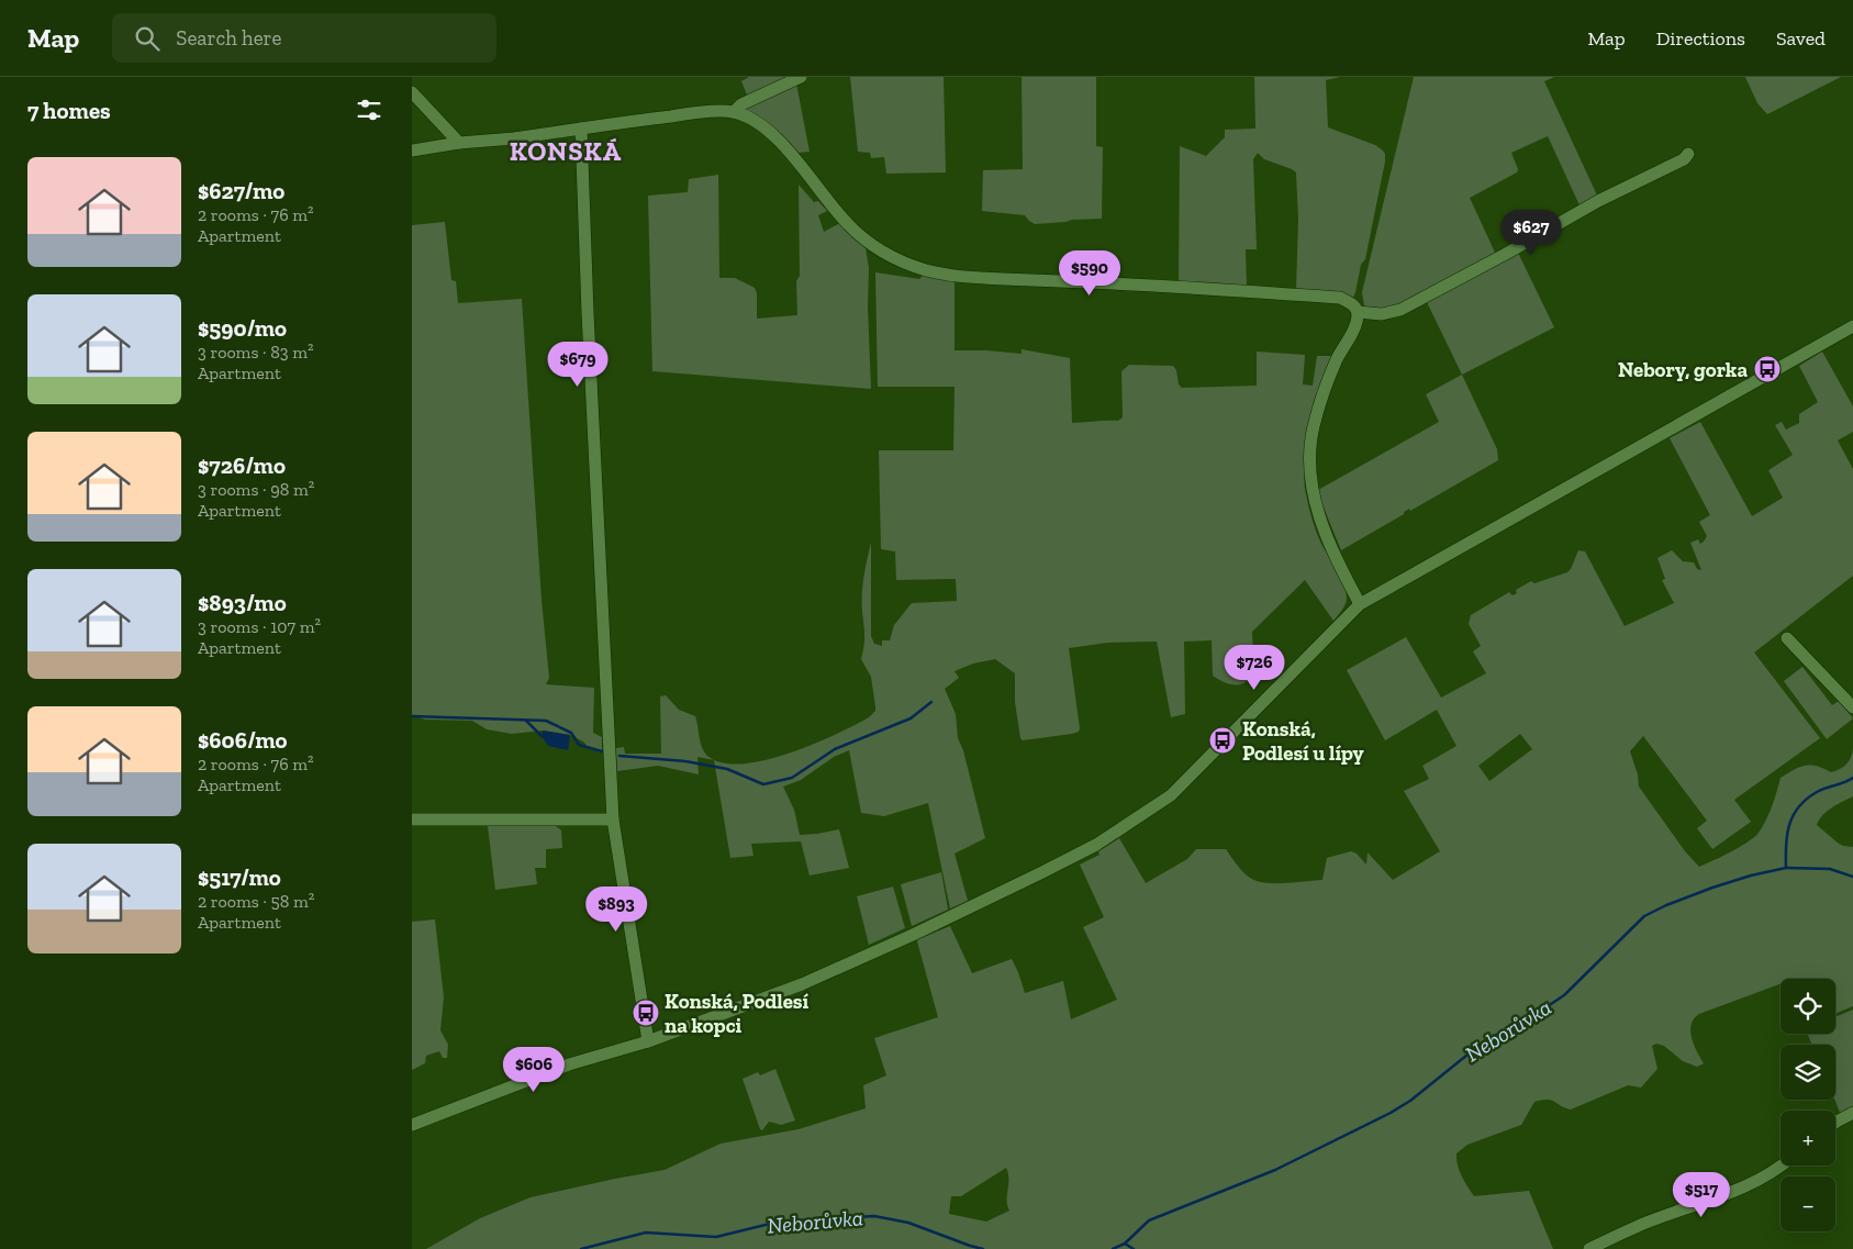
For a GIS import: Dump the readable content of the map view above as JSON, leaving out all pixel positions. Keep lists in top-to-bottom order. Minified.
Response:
{"districts":["KONSKÁ"],"water":["Neborůvka"],"places":{"bus stop":["Nebory, gorka","Konská, Podlesí u lípy","Konská, Podlesí na kopci"]},"page":{"header":"Map","search":"Search here","nav":["Map","Directions","Saved"],"heading":"7 homes","list":[{"name":"$627/mo","note":"2 rooms · 76 m² · Apartment"},{"name":"$590/mo","note":"3 rooms · 83 m² · Apartment"},{"name":"$726/mo","note":"3 rooms · 98 m² · Apartment"},{"name":"$893/mo","note":"3 rooms · 107 m² · Apartment"},{"name":"$606/mo","note":"2 rooms · 76 m² · Apartment"},{"name":"$517/mo","note":"2 rooms · 58 m² · Apartment"}],"price":["$627","$590","$679","$726","$893","$606","$517"],"map_buttons":["+","−"]}}
